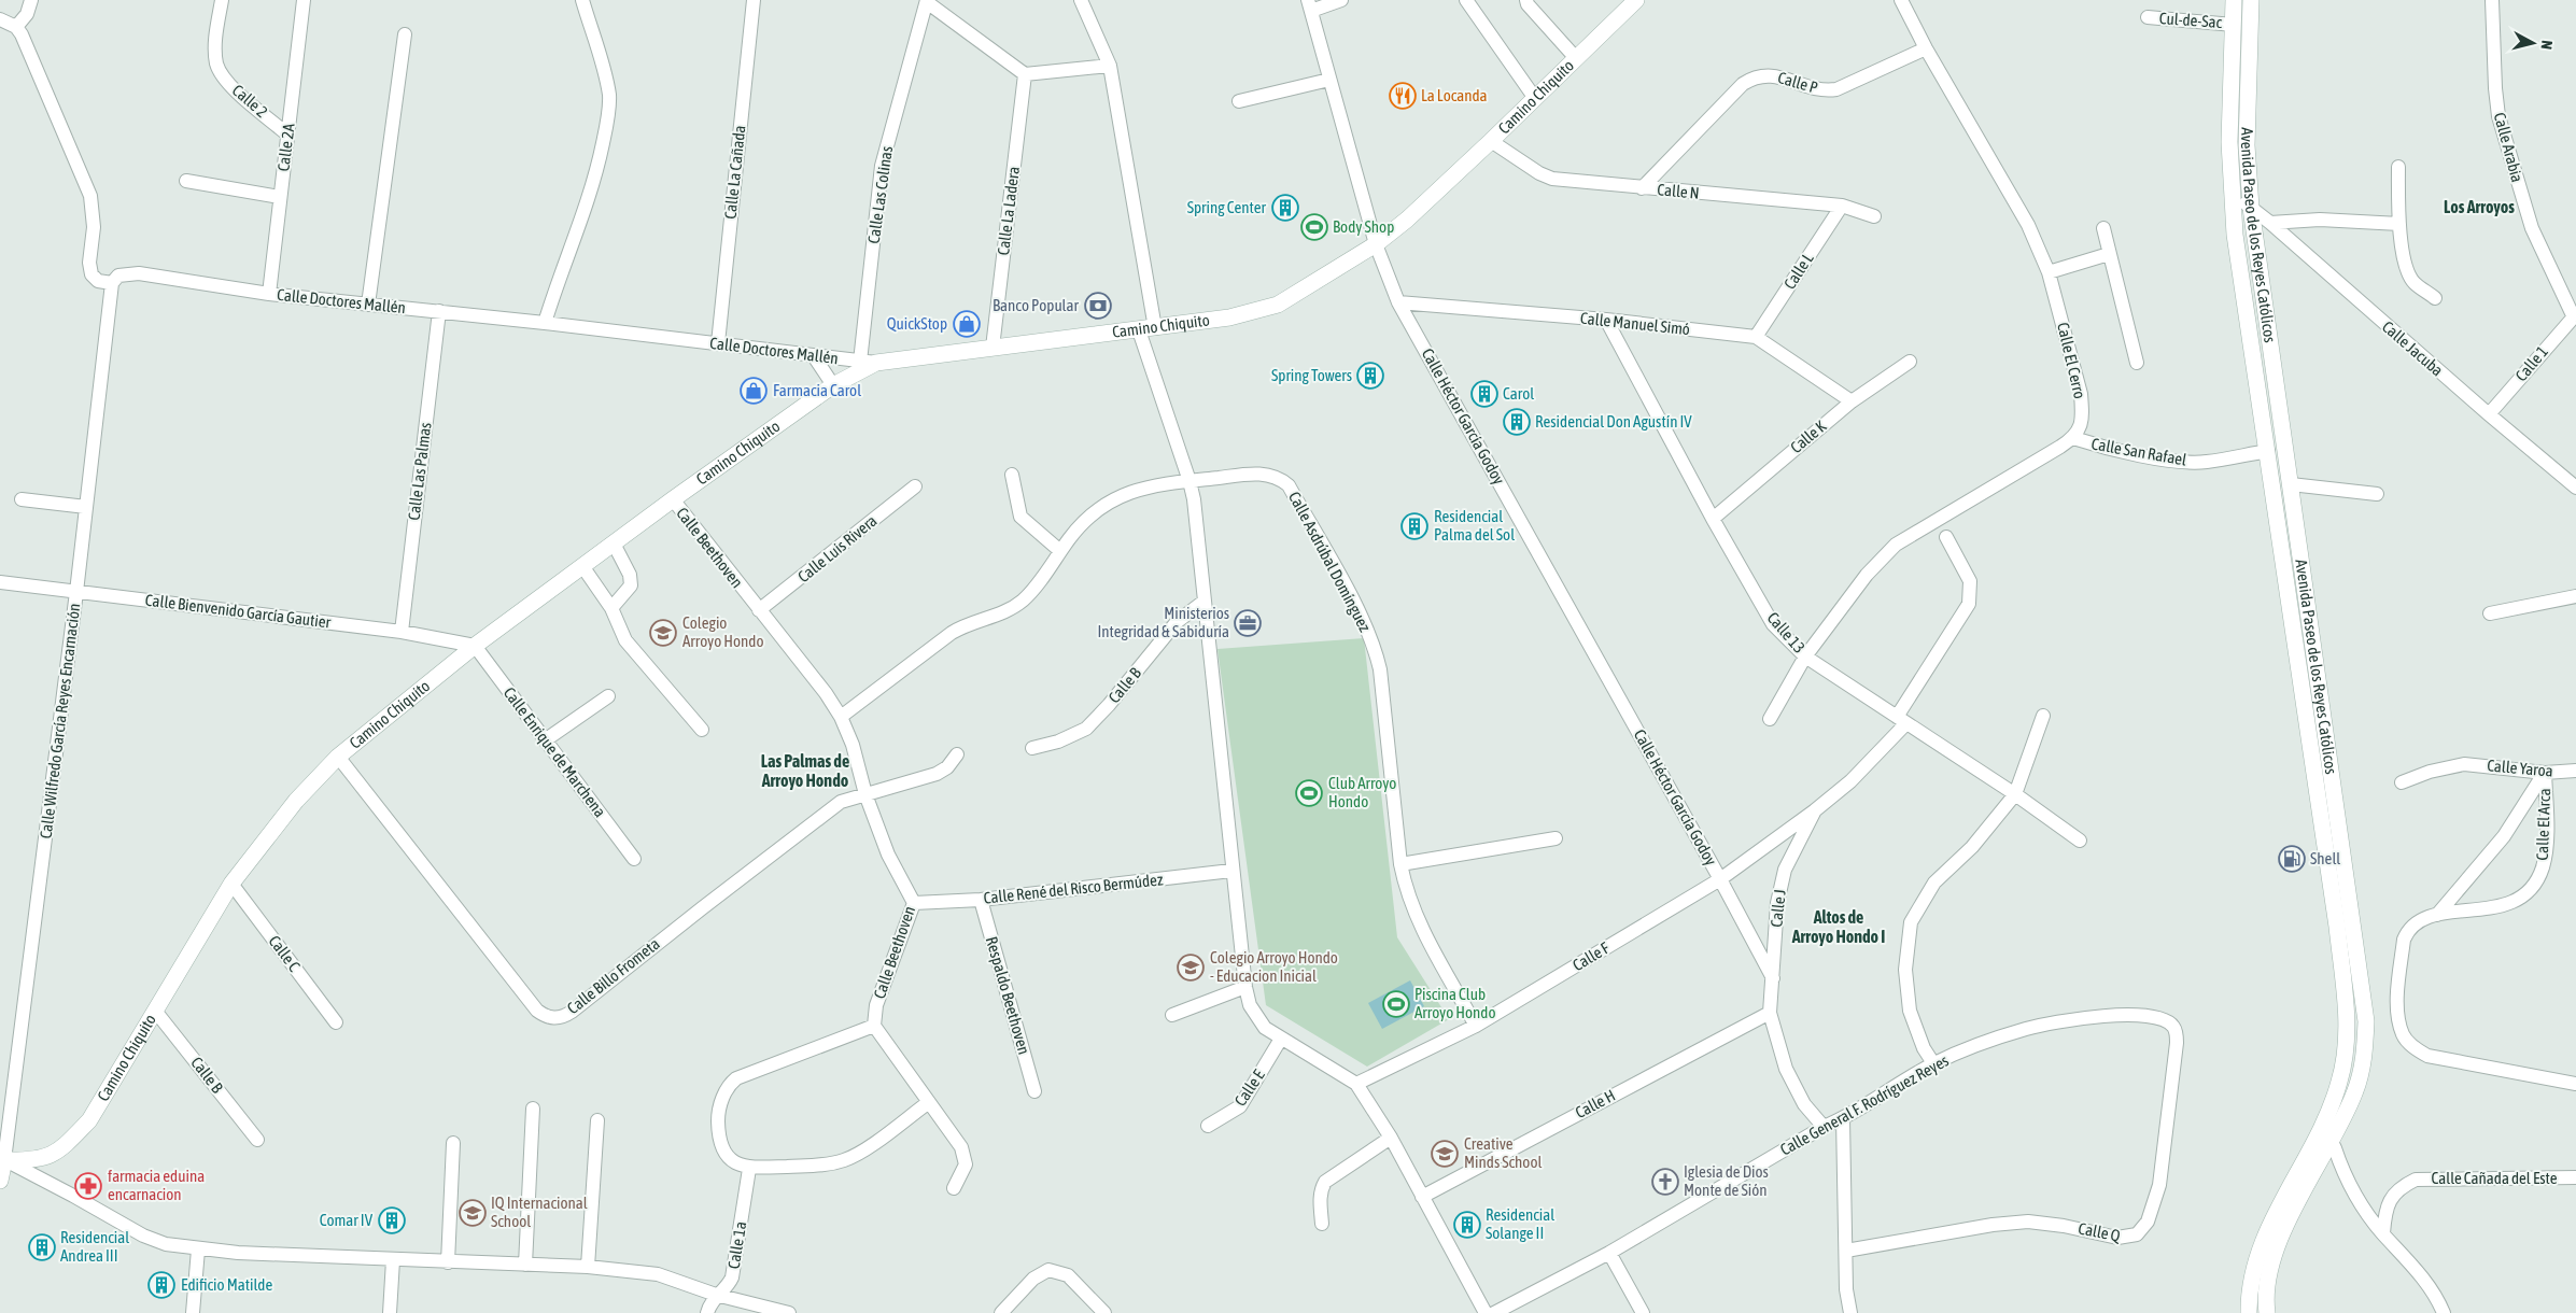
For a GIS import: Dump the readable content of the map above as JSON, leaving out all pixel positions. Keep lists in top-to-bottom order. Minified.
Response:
{"streets":{"main road":["Camino Chiquito","Avenida Paseo de los Reyes Católicos"],"street":["Cul-de-Sac","Calle P","Calle 2","Calle 2A","Calle Arabia","Calle La Cañada","Calle N","Calle Las Colinas","Calle La Ladera","Calle L","Calle Doctores Mallén","Calle Manuel Simó","Calle Jacuba","Calle El Cerro","Calle 1","Calle Héctor García Godoy","Calle K","Calle San Rafael","Calle Las Palmas","Calle Beethoven","Calle Luis Rivera","Calle Asdrúbal Domínguez","Calle Bienvenido García Gautier","Calle 13","Calle B","Calle Wilfredo García Reyes Encarnación","Calle Enrique de Marchena","Calle Yaroa","Calle El Arca","Calle René del Risco Bermúdez","Calle J","Calle C","Calle F","Calle Billo Frometa","Respaldo Beethoven","Calle E","Calle H","Calle General F. Rodríguez Reyes","Calle Cañada del Este","Calle Q","Calle 1a"]},"crossings":[["Cul-de-Sac","Avenida Paseo de los Reyes Católicos"],["Calle P","Calle N"],["Calle P","Calle El Cerro"],["Camino Chiquito","Calle N"],["Camino Chiquito","Calle La Ladera"],["Camino Chiquito","Calle Doctores Mallén"],["Camino Chiquito","Calle Héctor García Godoy"],["Camino Chiquito","Calle Beethoven"],["Camino Chiquito","Calle Bienvenido García Gautier"],["Camino Chiquito","Calle B"],["Camino Chiquito","Calle Wilfredo García Reyes Encarnación"],["Camino Chiquito","Calle Enrique de Marchena"],["Camino Chiquito","Calle C"],["Camino Chiquito","Calle Billo Frometa"],["Calle 2","Calle 2A"],["Calle 2A","Calle Doctores Mallén"],["Calle Arabia","Calle 1"],["Calle La Cañada","Calle Doctores Mallén"],["Calle N","Calle L"],["Calle Las Colinas","Calle Doctores Mallén"],["Avenida Paseo de los Reyes Católicos","Calle Jacuba"],["Avenida Paseo de los Reyes Católicos","Calle San Rafael"],["Calle L","Calle Manuel Simó"],["Calle Doctores Mallén","Calle Las Palmas"],["Calle Doctores Mallén","Calle Wilfredo García Reyes Encarnación"],["Calle Manuel Simó","Calle Héctor García Godoy"],["Calle Manuel Simó","Calle K"],["Calle Manuel Simó","Calle 13"],["Calle Jacuba","Calle 1"],["Calle El Cerro","Calle San Rafael"],["Calle Héctor García Godoy","Calle J"],["Calle Héctor García Godoy","Calle F"],["Calle K","Calle 13"],["Calle Las Palmas","Calle Bienvenido García Gautier"],["Calle Beethoven","Calle Luis Rivera"],["Calle Beethoven","Calle Asdrúbal Domínguez"],["Calle Beethoven","Calle René del Risco Bermúdez"],["Calle Beethoven","Calle Billo Frometa"],["Calle Asdrúbal Domínguez","Calle F"],["Calle Bienvenido García Gautier","Calle Wilfredo García Reyes Encarnación"],["Calle Bienvenido García Gautier","Calle Enrique de Marchena"],["Calle 13","Calle J"],["Calle Yaroa","Calle El Arca"],["Calle René del Risco Bermúdez","Respaldo Beethoven"],["Calle J","Calle F"],["Calle J","Calle H"],["Calle J","Calle General F. Rodríguez Reyes"],["Calle General F. Rodríguez Reyes","Calle Q"]],"districts":["Los Arroyos","Las Palmas de Arroyo Hondo","Altos de Arroyo Hondo I"],"places":{"restaurant":["La Locanda"],"building":["Spring Center","Spring Towers","Carol","Residencial Don Agustín IV","Residencial Palma del Sol","Comar IV","Residencial Solange II","Residencial Andrea III","Edificio Matilde"],"sports":["Body Shop","Club Arroyo Hondo","Piscina Club Arroyo Hondo"],"bank":["Banco Popular"],"shop":["QuickStop","Farmacia Carol"],"office":["Ministerios Integridad & Sabiduría"],"school or university":["Colegio Arroyo Hondo","Colegio Arroyo Hondo - Educacion Inicial","Creative Minds School","IQ Internacional School"],"fuel station":["Shell"],"church":["Iglesia de Dios Monte de Sión"],"pharmacy":["farmacia eduina encarnacion"]},"north":"right"}
